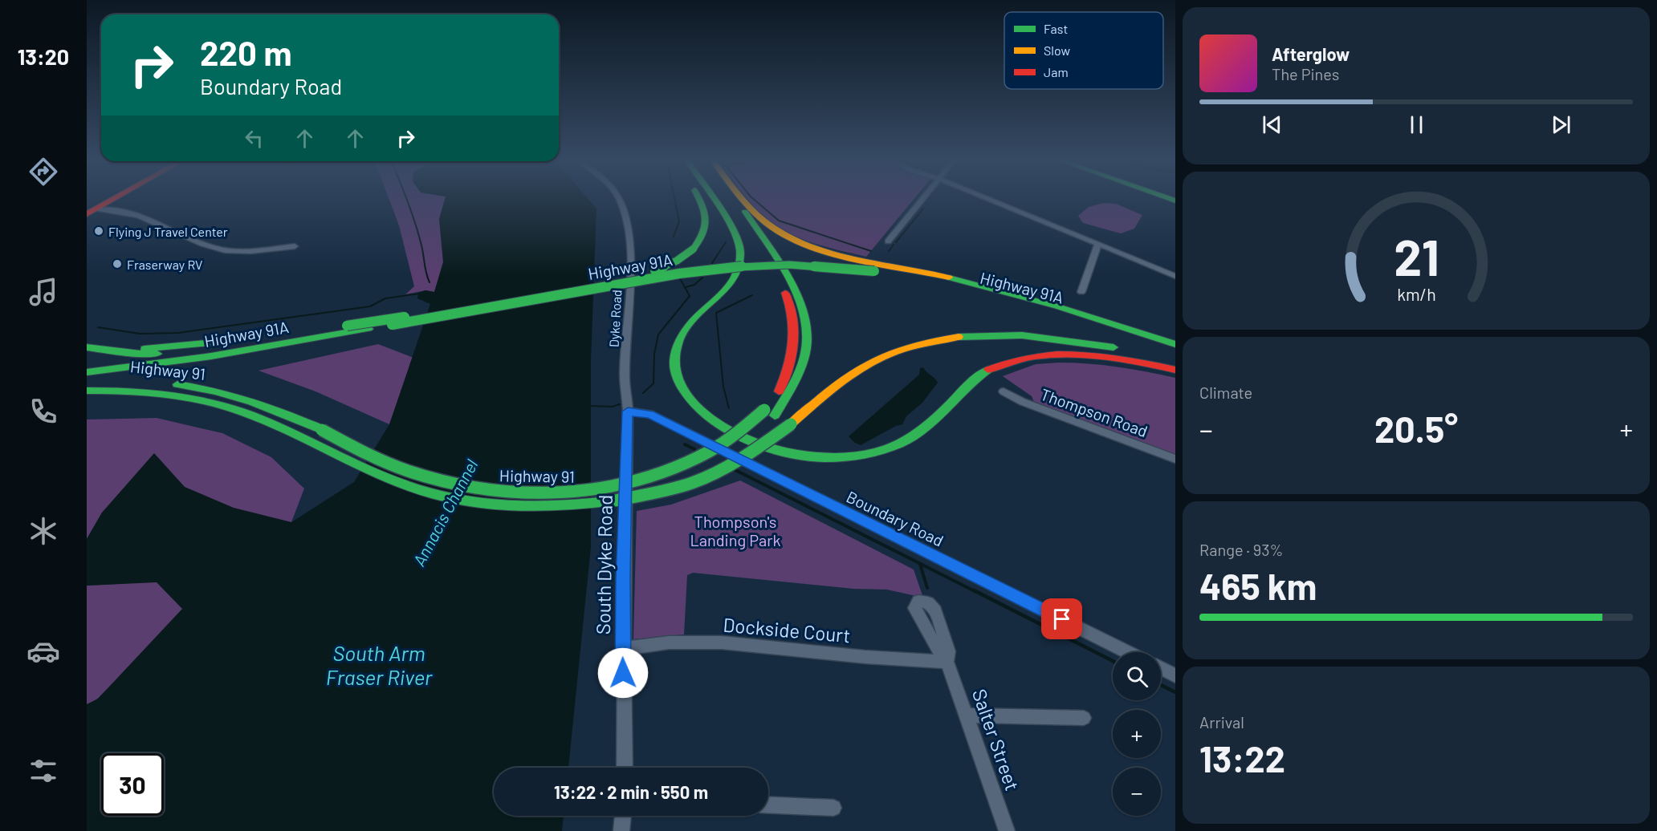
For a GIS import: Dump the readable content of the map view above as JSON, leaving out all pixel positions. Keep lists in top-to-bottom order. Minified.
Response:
{"streets":{"main road":["Highway 91A","Highway 91"],"street":["Dyke Road","Thompson Road","Boundary Road","South Dyke Road","Dockside Court","Salter Street"]},"crossings":[["Dyke Road","Boundary Road"],["Dyke Road","South Dyke Road"],["Boundary Road","South Dyke Road"],["South Dyke Road","Dockside Court"],["Dockside Court","Salter Street"]],"water":["Annacis Channel","South Arm Fraser River"],"parks":["Thompson's Landing Park"],"places":["Flying J Travel Center","Fraserway RV"],"legend":["Fast","Slow","Jam"],"page":{"tabs":"13:20","turn":["220 m","Boundary Road"],"song":["Afterglow","The Pines"],"tile":["Climate",["Range · 93%","465 km"],["Arrival","13:22"]],"heat":["−","20.5°","+"],"map_buttons":["+","−"],"limit":"30","trip":"13:22 · 2 min · 550 m","gauge":["21","km/h"]}}
